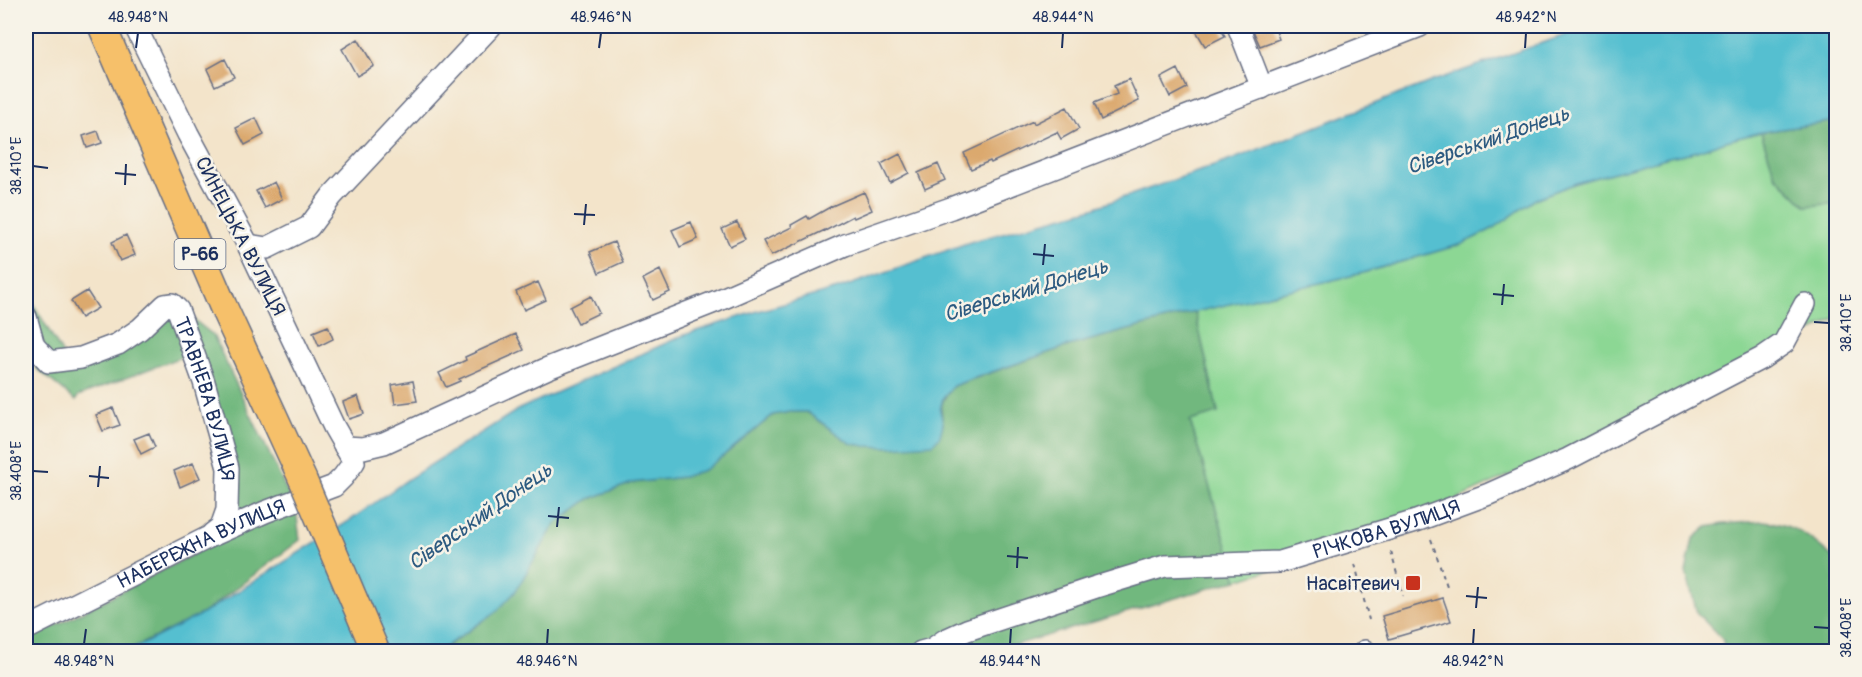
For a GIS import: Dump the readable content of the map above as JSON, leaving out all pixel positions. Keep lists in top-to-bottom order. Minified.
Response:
{"streets":{"main road":["Р-66"],"street":["СИНЕЦЬКА ВУЛИЦЯ","ТРАВНЕВА ВУЛИЦЯ","РІЧКОВА ВУЛИЦЯ","НАБЕРЕЖНА ВУЛИЦЯ"]},"crossings":[["СИНЕЦЬКА ВУЛИЦЯ","НАБЕРЕЖНА ВУЛИЦЯ"],["ТРАВНЕВА ВУЛИЦЯ","НАБЕРЕЖНА ВУЛИЦЯ"]],"water":["Сіверський Донець"],"places":{"transit":["Насвітевич"]},"coordinates":["48.948°N","48.946°N","48.944°N","48.942°N","38.410°E","38.408°E"]}
